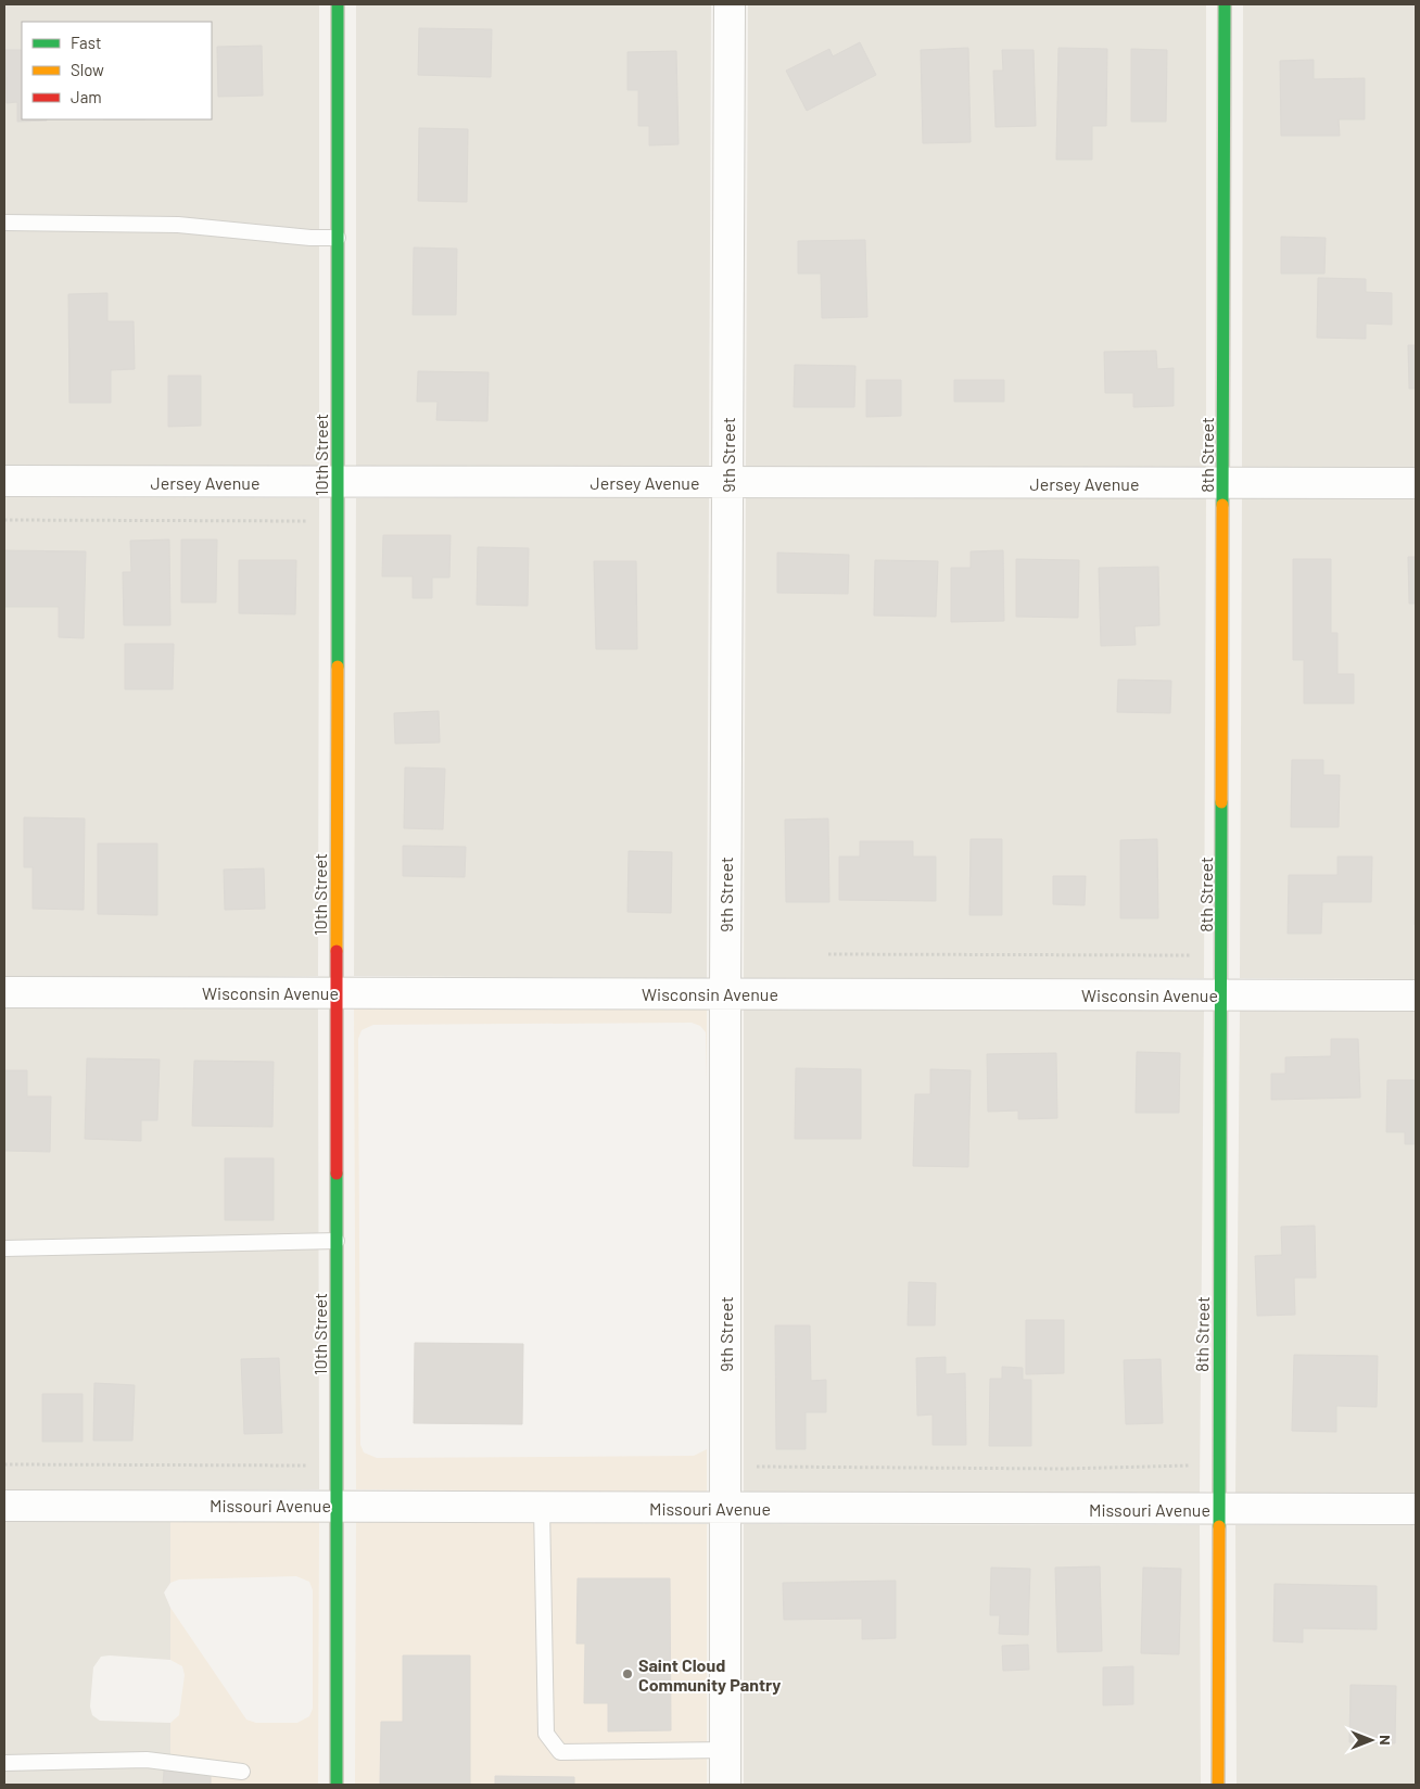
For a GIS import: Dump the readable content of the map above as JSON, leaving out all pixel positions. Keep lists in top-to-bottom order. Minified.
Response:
{"streets":{"street":["10th Street","9th Street","8th Street","Jersey Avenue","Wisconsin Avenue","Missouri Avenue"]},"crossings":[["10th Street","Jersey Avenue"],["10th Street","Wisconsin Avenue"],["10th Street","Missouri Avenue"],["9th Street","Jersey Avenue"],["9th Street","Wisconsin Avenue"],["9th Street","Missouri Avenue"],["8th Street","Jersey Avenue"],["8th Street","Wisconsin Avenue"],["8th Street","Missouri Avenue"]],"places":["Saint Cloud Community Pantry"],"legend":["Fast","Slow","Jam"],"north":"right"}
